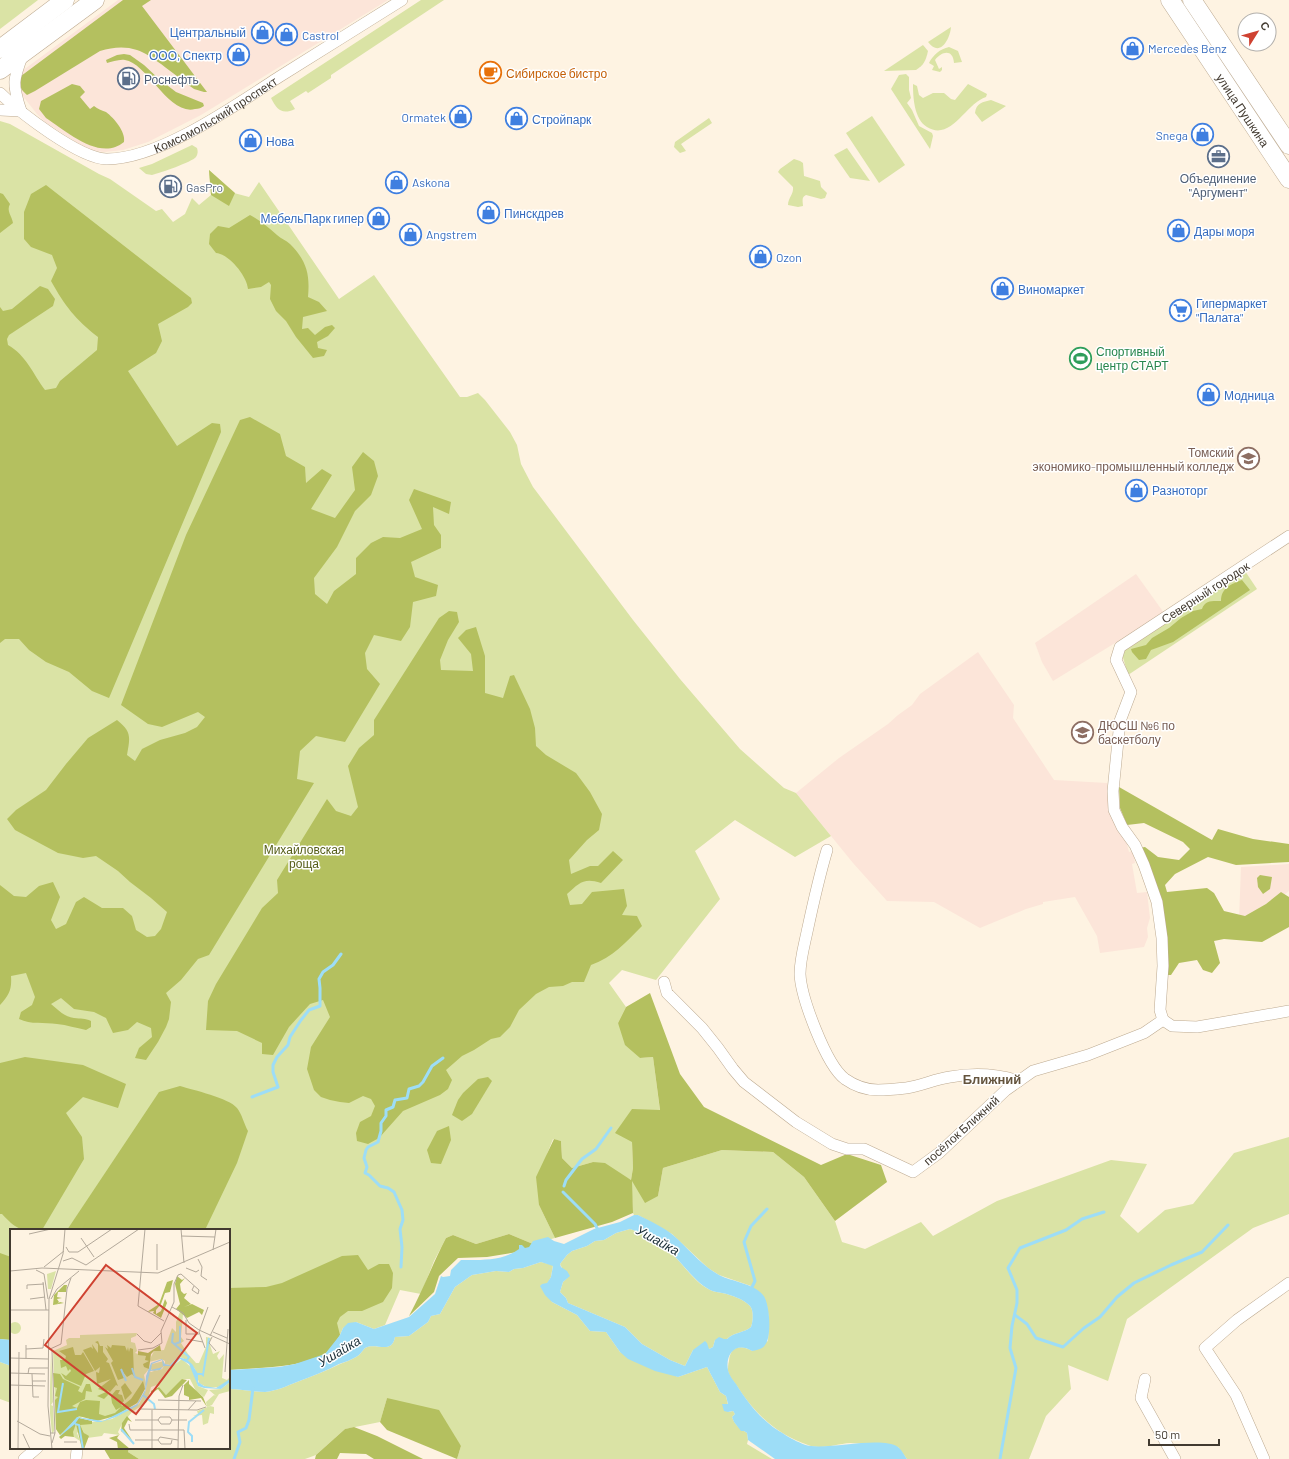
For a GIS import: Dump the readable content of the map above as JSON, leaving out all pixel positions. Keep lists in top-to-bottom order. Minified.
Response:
{"streets":{"main road":["улица Пушкина"],"street":["Комсомольский проспект","Северный городок","посёлок Ближний"]},"crossings":[["Северный городок","посёлок Ближний"]],"districts":["Ближний"],"water":["Ушайка"],"parks":["Михайловская роща"],"places":{"shop":["Центральный","Castrol","Mercedes Benz","ООО, Спектр","Ormatek","Стройпарк","Snega","Нова","Askona","Пинскдрев","МебельПарк гипер","Дары моря","Angstrem","Ozon","Виномаркет","Модница","Разноторг"],"cafe":["Сибирское бистро"],"fuel station":["Роснефть","GasPro"],"office":["Объединение \"Аргумент\""],"supermarket":["Гипермаркет \"Палата\""],"sports":["Спортивный центр СТАРТ"],"school or university":["Томский экономико-промышленный колледж","ДЮСШ №6 по баскетболу"]},"scale_bar":"50 m","north":"top right"}
